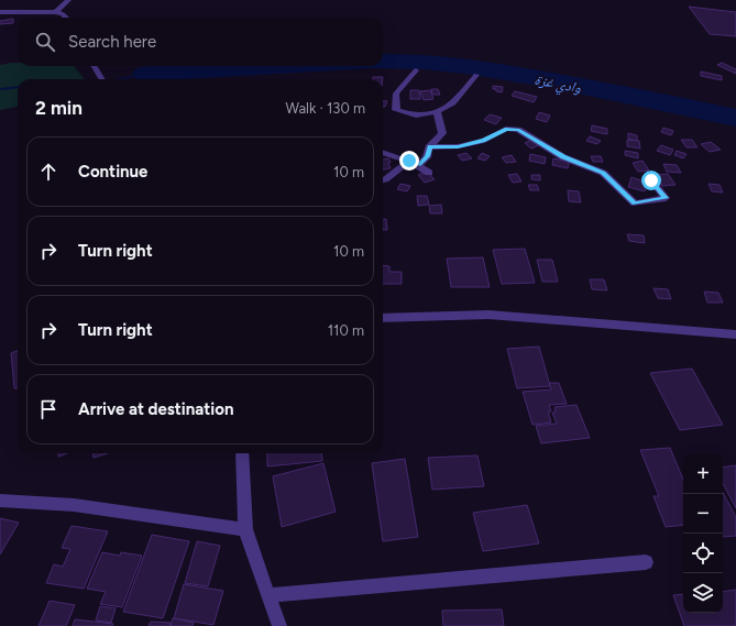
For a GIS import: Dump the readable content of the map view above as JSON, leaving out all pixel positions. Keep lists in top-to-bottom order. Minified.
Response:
{"water":["وادي غزة"],"page":{"search":"Search here","heading":["2 min","Walk · 130 m"],"list":[["Continue","10 m"],["Turn right","10 m"],["Turn right","110 m"],"Arrive at destination"],"map_buttons":["+","−"]}}
